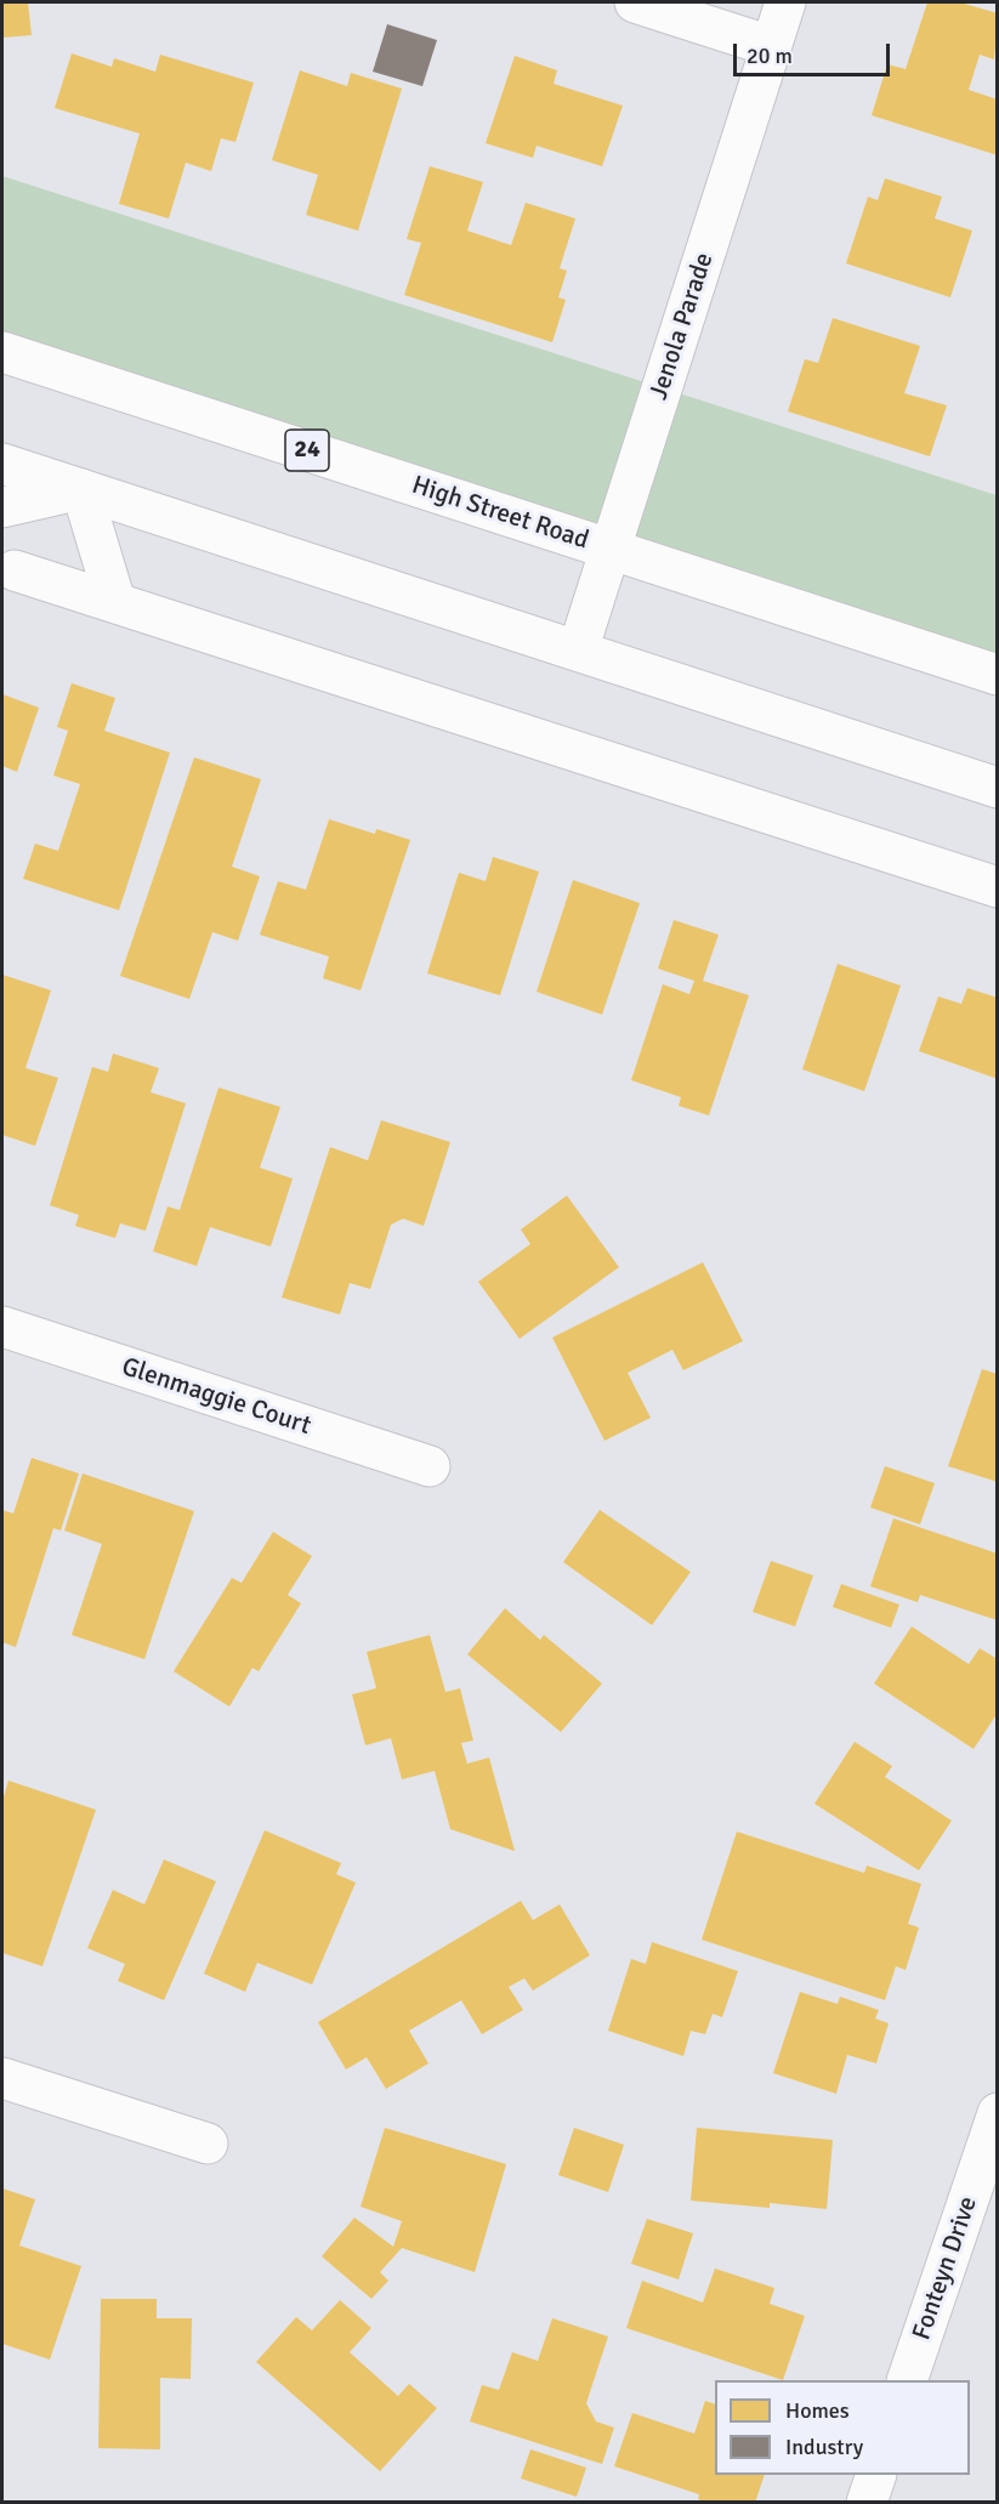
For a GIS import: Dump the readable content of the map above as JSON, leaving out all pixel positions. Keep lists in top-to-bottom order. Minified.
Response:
{"streets":{"street":["Jenola Parade","24","High Street Road","Glenmaggie Court","Fonteyn Drive"]},"crossings":[["Jenola Parade","High Street Road"]],"legend":["Homes","Industry"],"scale_bar":"20 m"}
